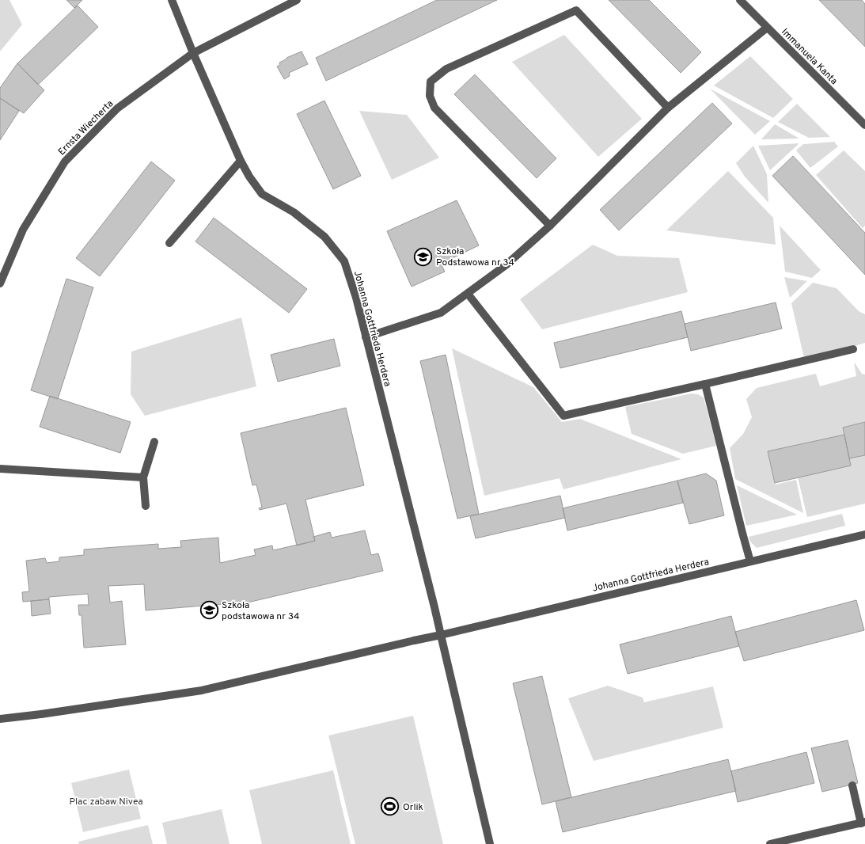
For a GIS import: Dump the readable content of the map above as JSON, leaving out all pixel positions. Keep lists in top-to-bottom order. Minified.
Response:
{"streets":{"street":["Immanuela Kanta","Ernsta Wiecherta","Johanna Gottfrieda Herdera"]},"crossings":[["Ernsta Wiecherta","Johanna Gottfrieda Herdera"]],"parks":["Plac zabaw Nivea"],"places":{"school or university":["Szkoła Podstawowa nr 34","Szkoła podstawowa nr 34"],"sports":["Orlik"]}}
